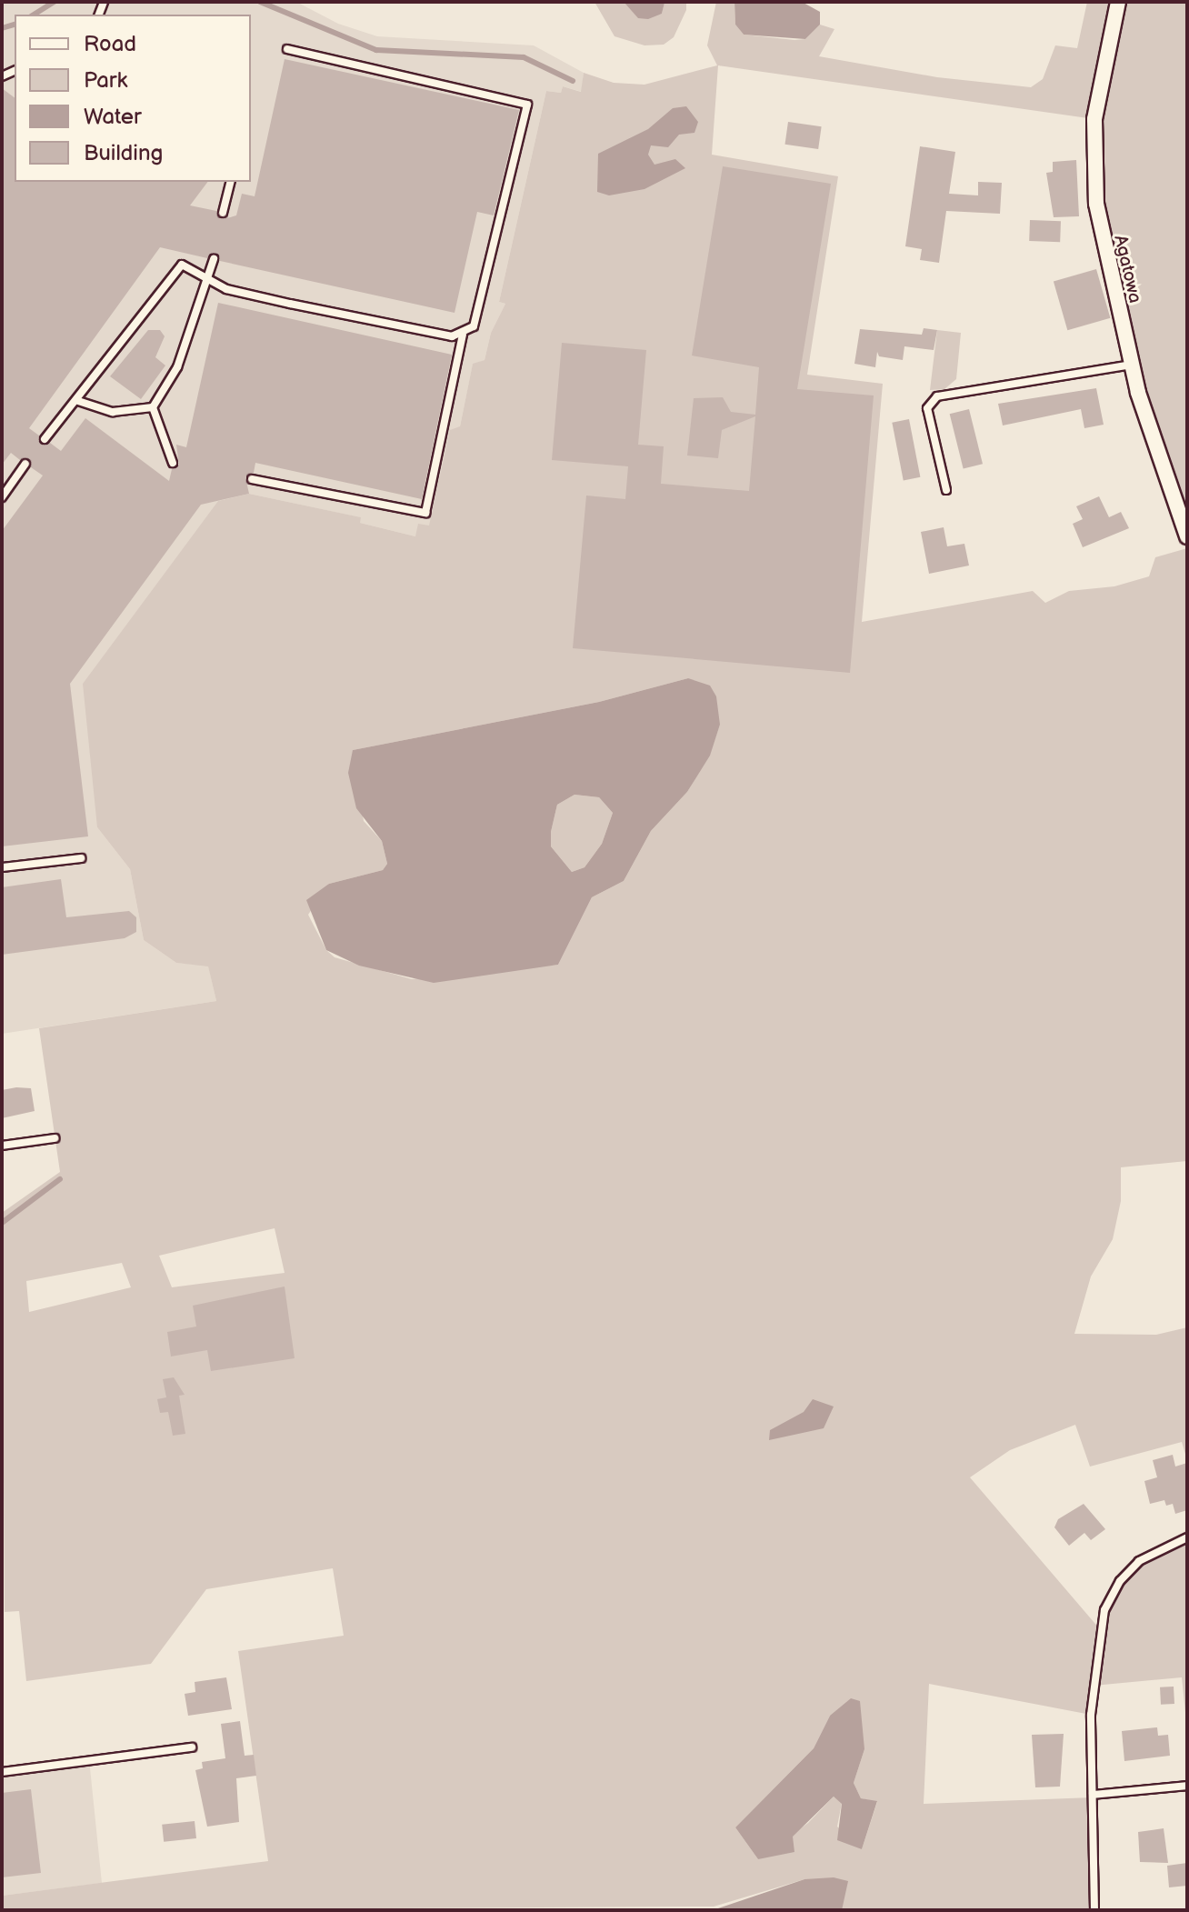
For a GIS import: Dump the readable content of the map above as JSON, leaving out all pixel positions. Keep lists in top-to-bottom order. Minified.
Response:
{"streets":{"street":["Agatowa"]},"legend":["Road","Park","Water","Building"]}
